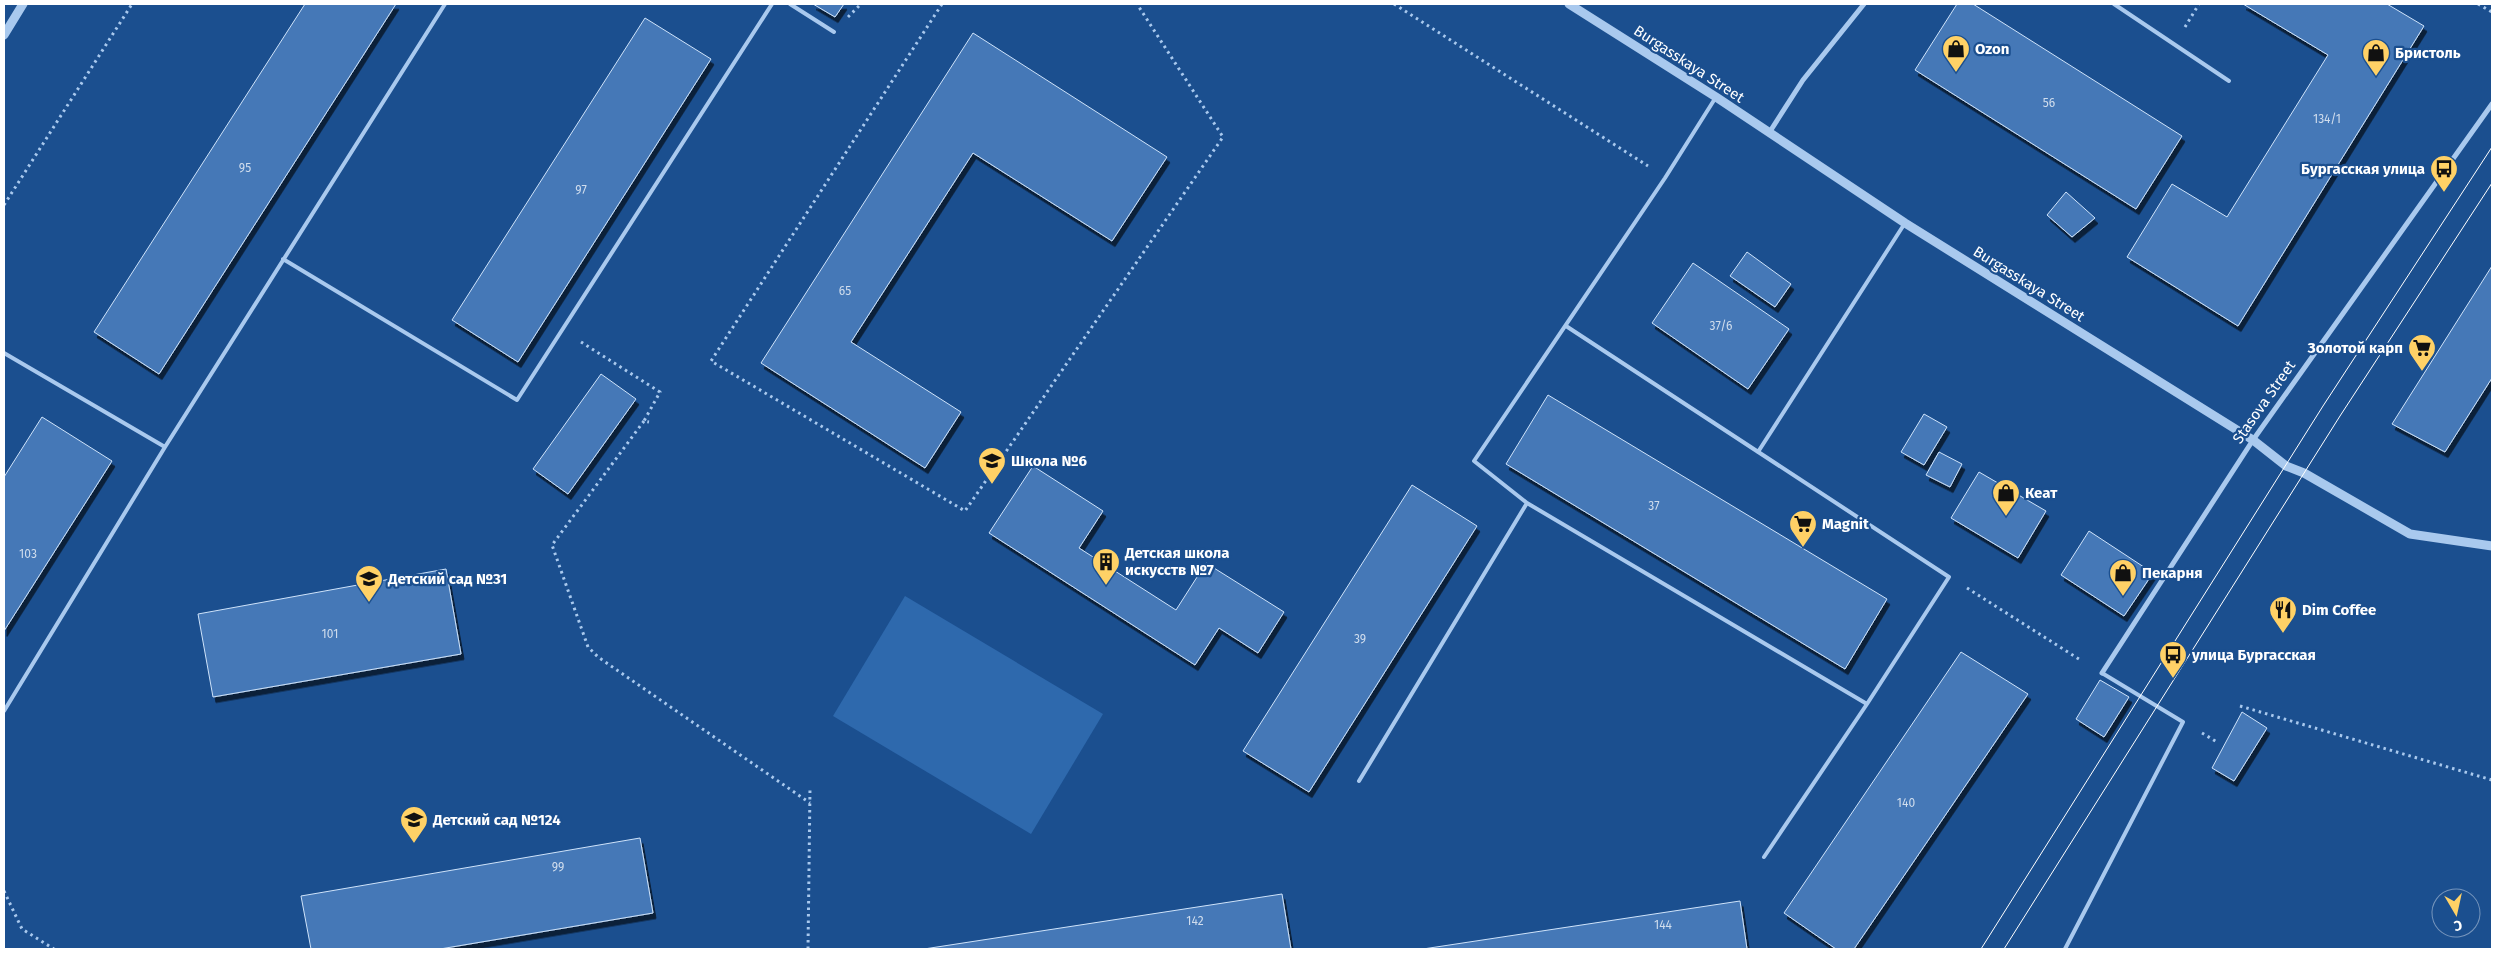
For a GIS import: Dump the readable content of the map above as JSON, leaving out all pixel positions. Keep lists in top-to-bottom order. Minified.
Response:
{"streets":{"street":["Burgasskaya Street","Stasova Street"]},"crossings":[["Burgasskaya Street","Stasova Street"]],"places":{"shop":["Ozon","Бристоль","Кеат","Пекарня"],"bus stop":["Бургасская улица","улица Бургасская"],"supermarket":["Золотой карп","Magnit"],"school or university":["Школа №6","Детский сад №31","Детский сад №124"],"building":["Детская школа искусств №7"],"restaurant":["Dim Coffee"]},"house_numbers":["56","134/1","95","97","65","37/6","37","103","101","39","140","99","142","144"],"north":"bottom"}
